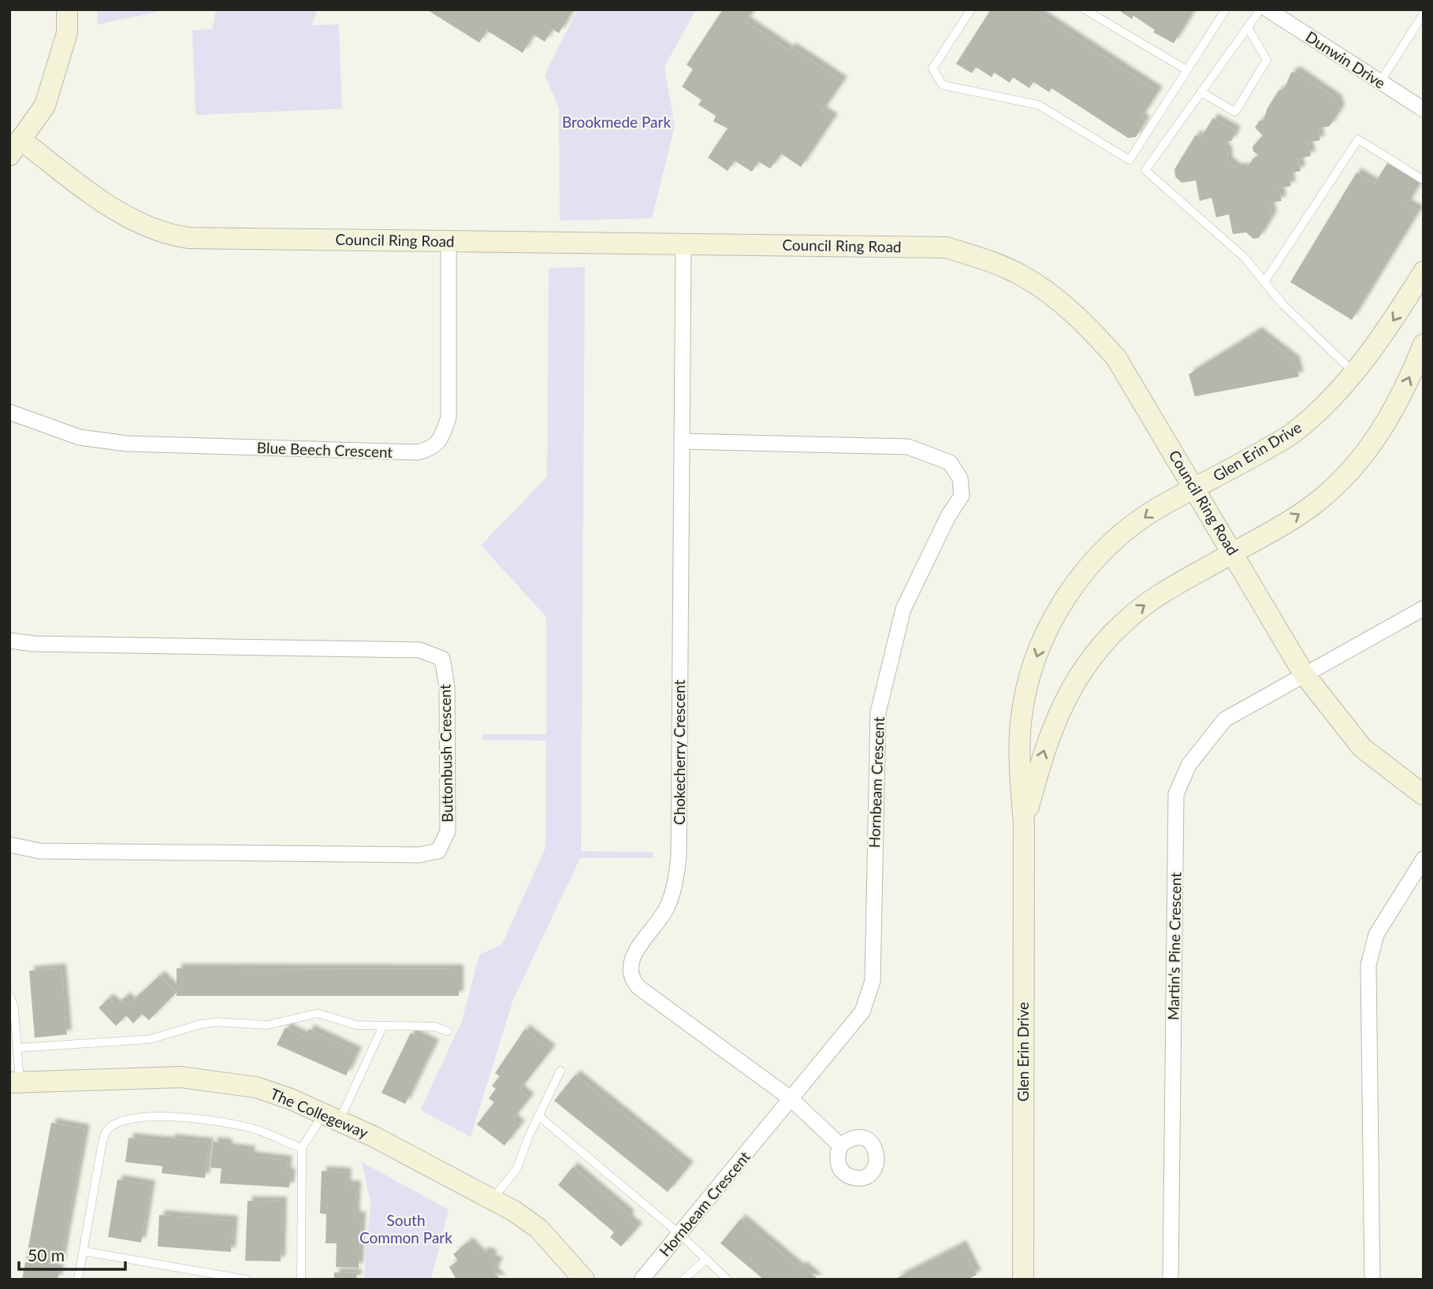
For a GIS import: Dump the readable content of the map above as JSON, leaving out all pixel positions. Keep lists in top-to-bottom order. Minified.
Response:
{"streets":{"street":["Dunwin Drive","Council Ring Road","Blue Beech Crescent","Glen Erin Drive","Chokecherry Crescent","Buttonbush Crescent","Hornbeam Crescent","Martin's Pine Crescent","The Collegeway"]},"crossings":[["Council Ring Road","Blue Beech Crescent"],["Council Ring Road","Glen Erin Drive"],["Council Ring Road","Chokecherry Crescent"],["Council Ring Road","Martin's Pine Crescent"],["Chokecherry Crescent","Hornbeam Crescent"]],"parks":["Brookmede Park","South Common Park"],"scale_bar":"50 m"}
